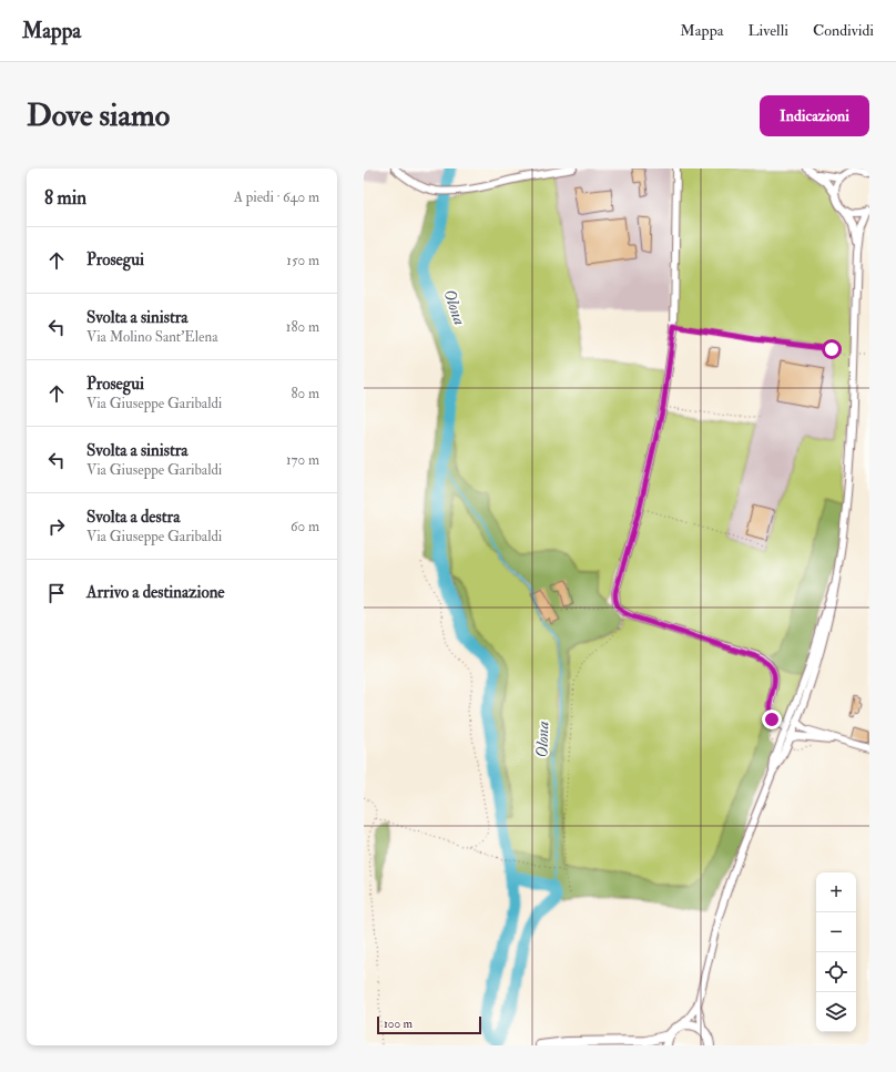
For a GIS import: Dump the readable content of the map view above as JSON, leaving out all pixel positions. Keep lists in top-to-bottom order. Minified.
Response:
{"water":["Olona"],"scale_bar":"100 m","page":{"header":"Mappa","nav":["Mappa","Livelli","Condividi"],"buttons":"Indicazioni","title":"Dove siamo","heading":["8 min","A piedi · 640 m"],"list":[["Prosegui","150 m"],["Svolta a sinistra","Via Molino Sant'Elena","180 m"],["Prosegui","Via Giuseppe Garibaldi","80 m"],["Svolta a sinistra","Via Giuseppe Garibaldi","170 m"],["Svolta a destra","Via Giuseppe Garibaldi","60 m"],"Arrivo a destinazione"],"map_buttons":["+","−"],"scale":"100 m"}}
